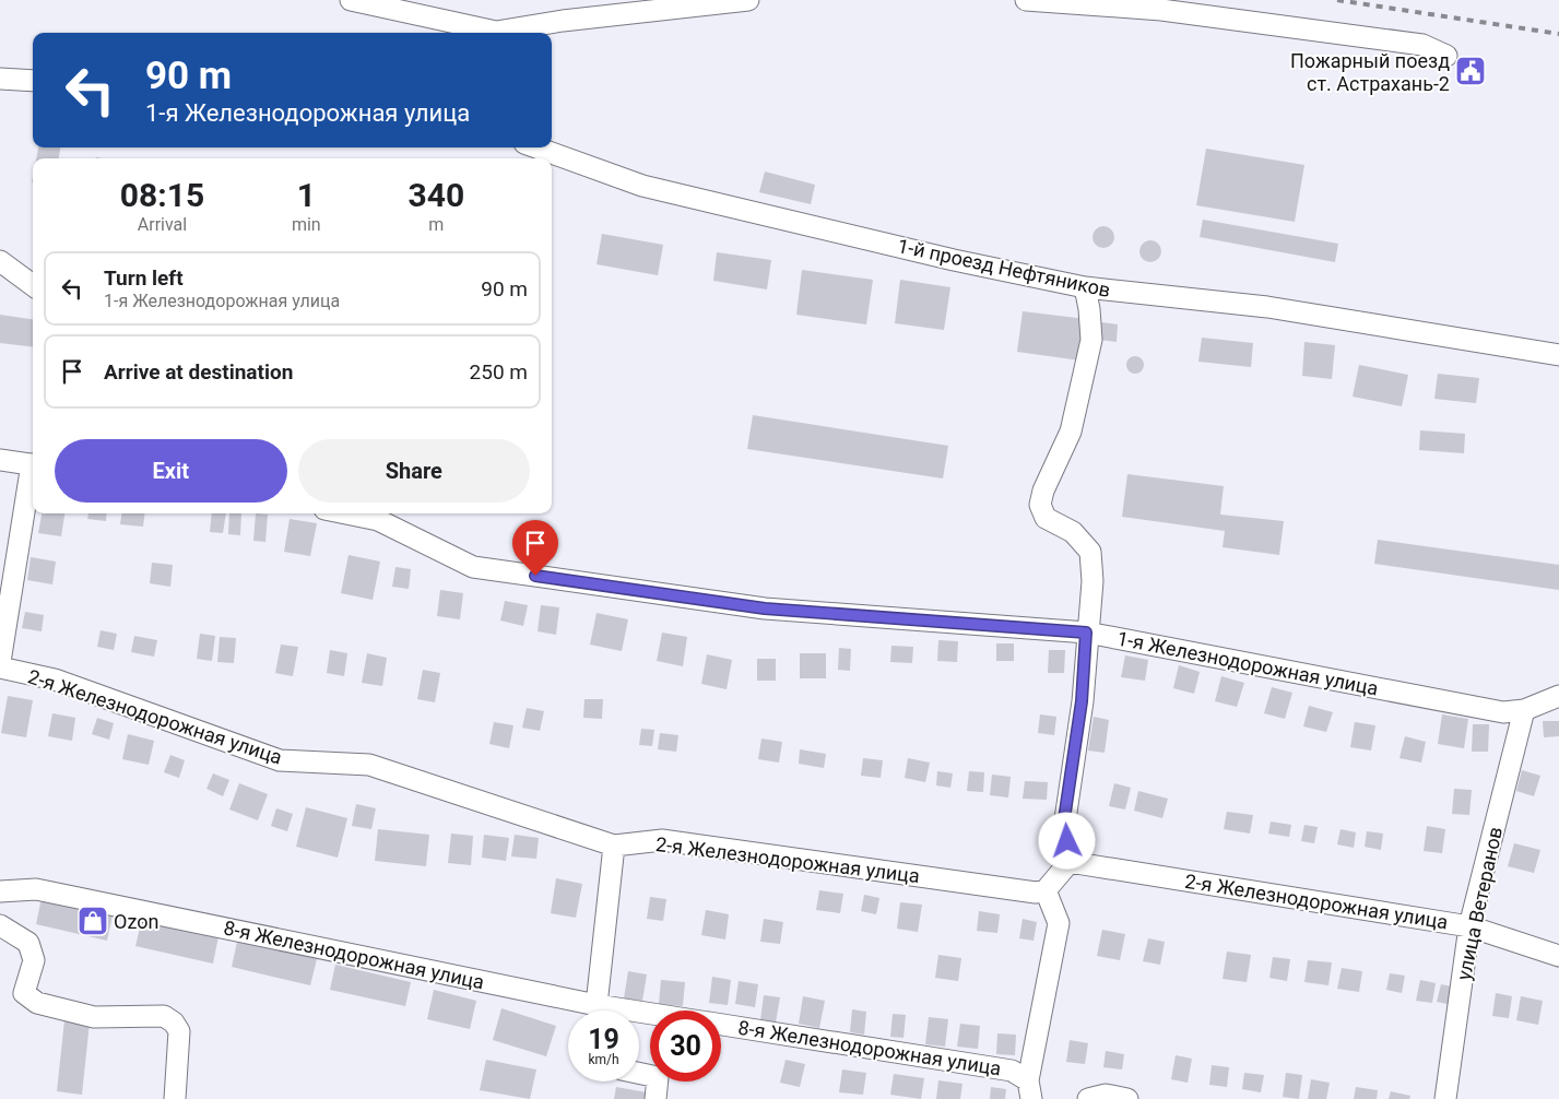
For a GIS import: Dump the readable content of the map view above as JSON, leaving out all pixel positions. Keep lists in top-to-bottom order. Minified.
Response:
{"streets":{"street":["1-й проезд Нефтяников","1-я Железнодорожная улица","2-я Железнодорожная улица","улица Ветеранов","8-я Железнодорожная улица"]},"crossings":[["1-я Железнодорожная улица","улица Ветеранов"],["2-я Железнодорожная улица","улица Ветеранов"]],"places":{"public building":["Пожарный поезд ст. Астрахань-2"],"shop":["Ozon"]},"page":{"turn":["90 m","1-я Железнодорожная улица"],"eta":["08:15","Arrival","1","min","340","m"],"list":[{"name":"Turn left","note":"1-я Железнодорожная улица","value":"90 m"},{"name":"Arrive at destination","value":"250 m"}],"buttons":["Exit","Share"],"speed":"19 km/h","limit":"30"}}
